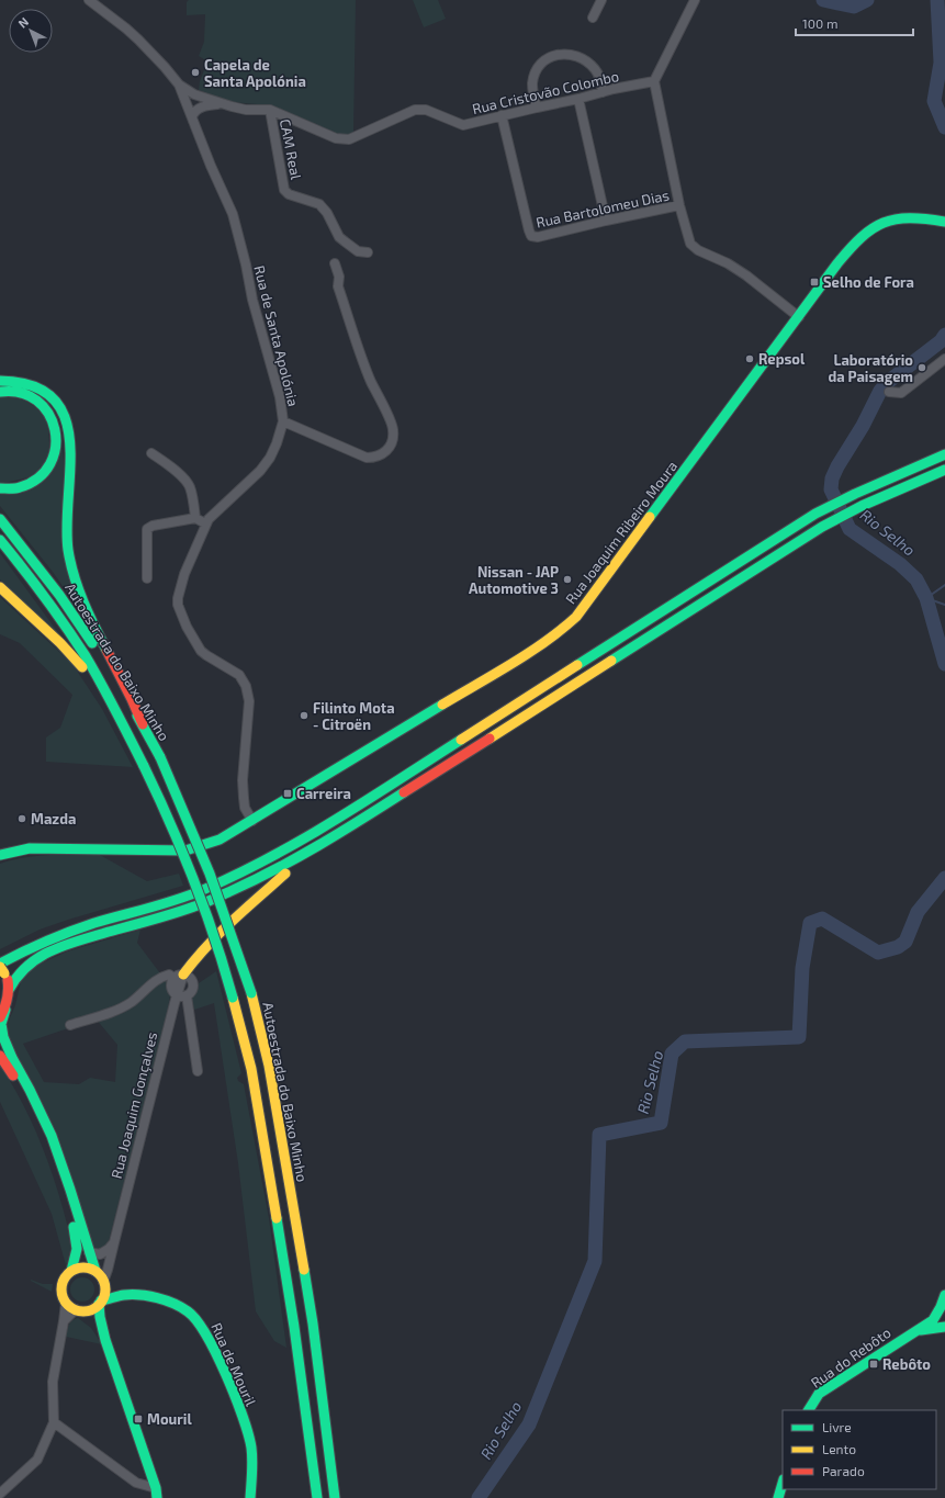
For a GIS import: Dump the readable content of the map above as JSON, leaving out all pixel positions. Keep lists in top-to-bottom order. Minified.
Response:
{"streets":{"main road":["Rua Joaquim Ribeiro Moura","Autoestrada do Baixo Minho","Rua do Rebôto","Rua de Mouril"],"street":["Rua Cristovão Colombo","CAM Real","Rua Bartolomeu Dias","Rua de Santa Apolónia","Rua Joaquim Gonçalves"]},"crossings":[["Rua Cristovão Colombo","CAM Real"],["Rua Cristovão Colombo","Rua Bartolomeu Dias"],["Rua Cristovão Colombo","Rua de Santa Apolónia"],["Rua de Santa Apolónia","Rua Joaquim Ribeiro Moura"],["Rua Joaquim Gonçalves","Rua de Mouril"]],"water":["Rio Selho"],"places":{"other":["Capela de Santa Apolónia","Repsol","Laboratório da Paisagem","Nissan - JAP Automotive 3","Filinto Mota - Citroën","Mazda"],"transit":["Selho de Fora","Carreira","Rebôto","Mouril"]},"legend":["Livre","Lento","Parado"],"scale_bar":"100 m","north":"top left"}
